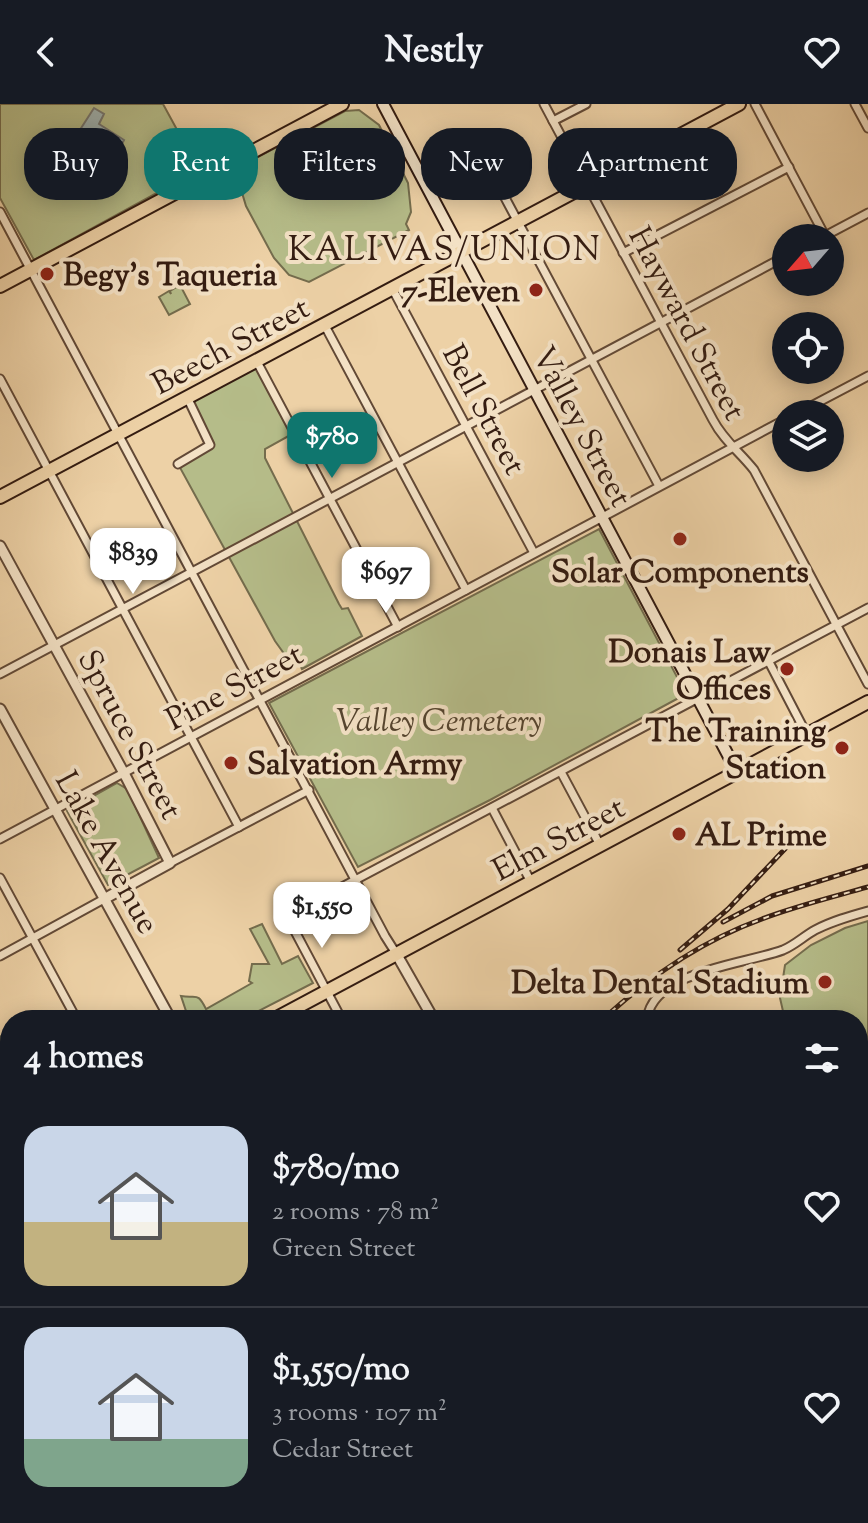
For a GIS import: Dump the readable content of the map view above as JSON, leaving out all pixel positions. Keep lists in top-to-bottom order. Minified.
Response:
{"streets":{"main road":["Beech Street","Valley Street","Elm Street"],"street":["Hayward Street","Bell Street","Pine Street","Spruce Street","Lake Avenue"]},"crossings":[["Hayward Street","Pine Street"],["Beech Street","Bell Street"],["Beech Street","Valley Street"],["Bell Street","Pine Street"],["Valley Street","Pine Street"],["Valley Street","Elm Street"],["Pine Street","Spruce Street"],["Pine Street","Lake Avenue"]],"districts":["KALIVAS/UNION"],"parks":["Valley Cemetery"],"places":["Begy's Taqueria","7-Eleven","Solar Components","Donais Law Offices","The Training Station","Salvation Army","AL Prime","Delta Dental Stadium"],"north":"bottom left","page":{"header":"Nestly","chip":["Buy","Rent","Filters","New","Apartment"],"price":["$780","$839","$697","$1,550"],"heading":"4 homes","list":[{"name":"$780/mo","note":"2 rooms · 78 m² · Green Street"},{"name":"$1,550/mo","note":"3 rooms · 107 m² · Cedar Street"}]}}
